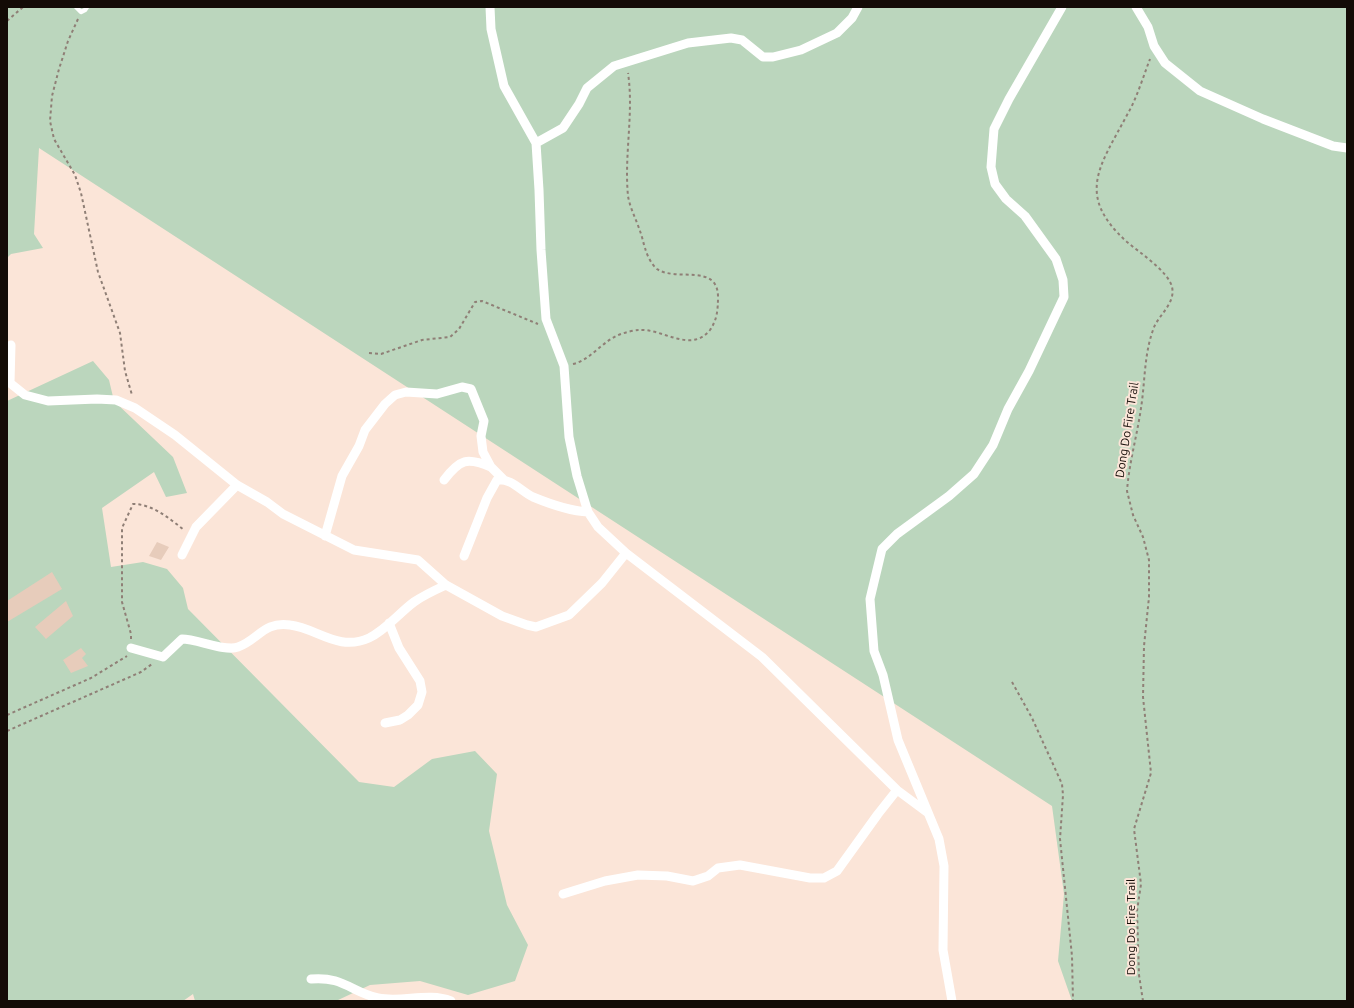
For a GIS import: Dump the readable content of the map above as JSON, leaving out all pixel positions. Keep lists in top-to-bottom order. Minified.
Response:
{"streets":{"path":["Dong Do Fire Trail"]}}
